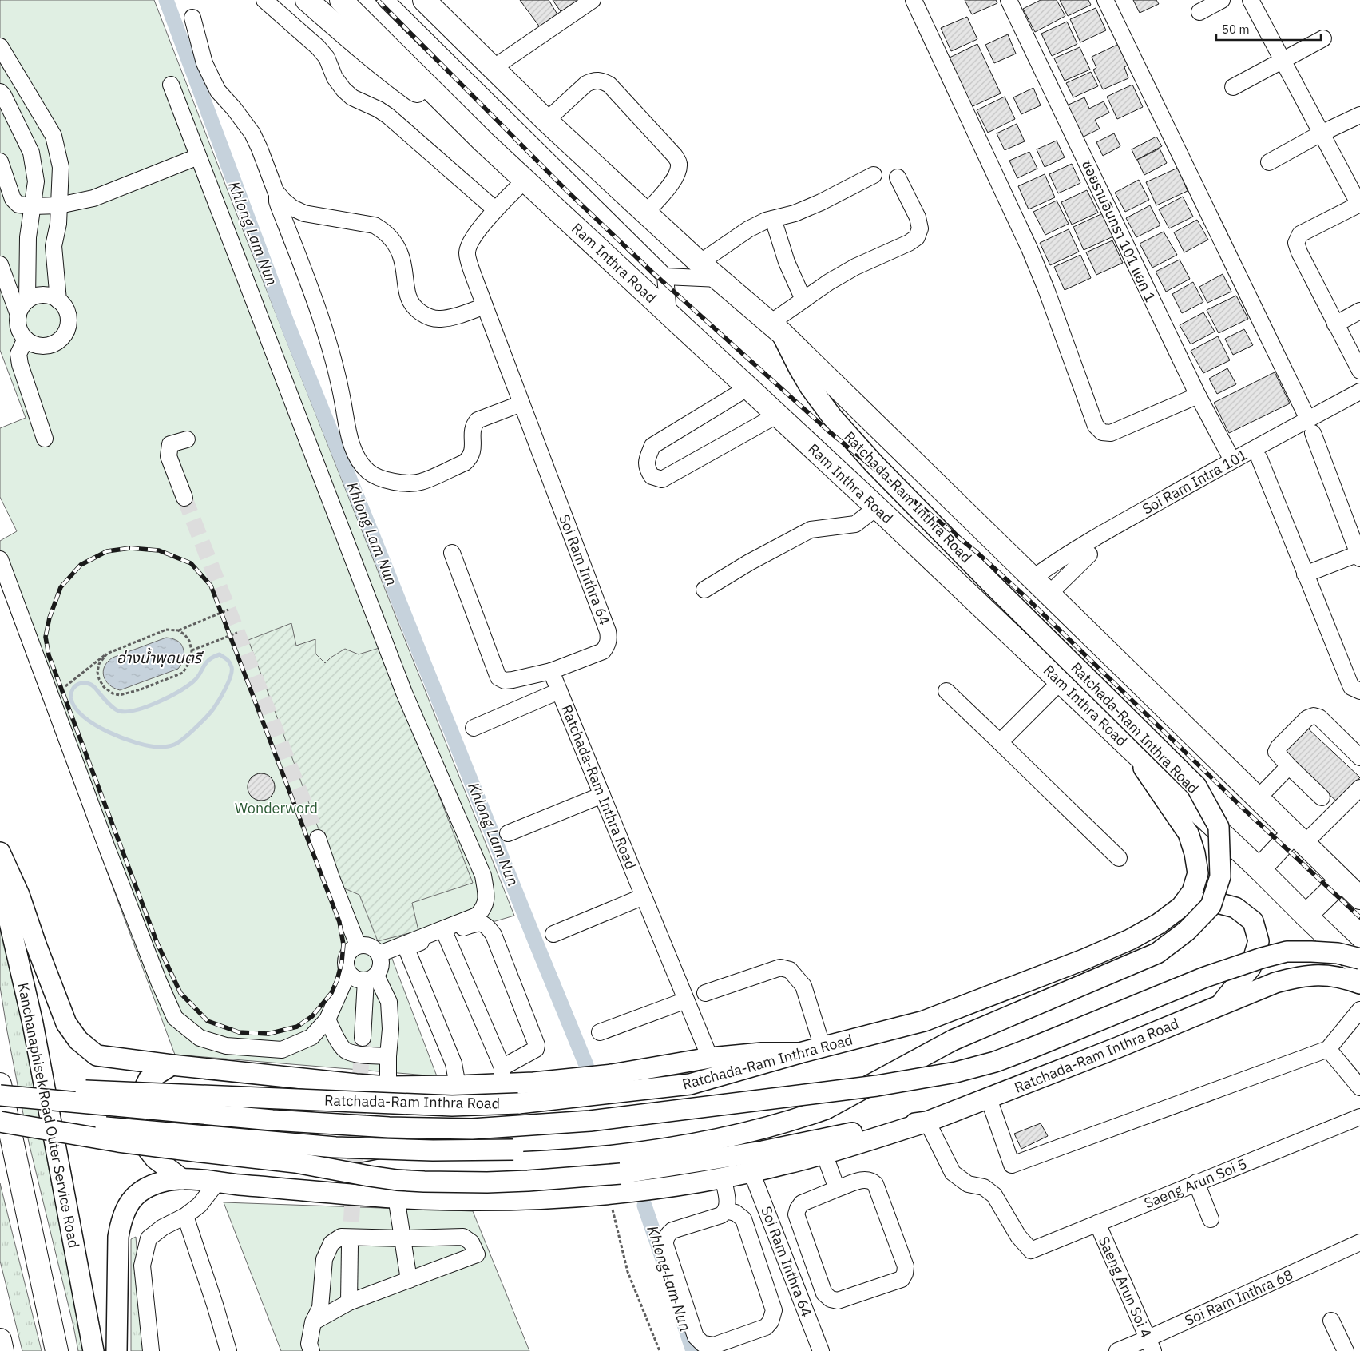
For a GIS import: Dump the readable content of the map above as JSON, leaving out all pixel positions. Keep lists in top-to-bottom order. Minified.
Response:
{"streets":{"highway":["Ram Inthra Road"],"main road":["Ratchada-Ram Inthra Road","Kanchanaphisek Road Outer Service Road"],"street":["ซอยรามอินทรา 101 แยก 1","Soi Ram Intra 101","Soi Ram Inthra 64","Saeng Arun Soi 5","Saeng Arun Soi 4","Soi Ram Inthra 68"]},"crossings":[["ซอยรามอินทรา 101 แยก 1","Soi Ram Intra 101"],["Ram Inthra Road","Ratchada-Ram Inthra Road"],["Ram Inthra Road","Soi Ram Inthra 64"],["Ratchada-Ram Inthra Road","Soi Ram Inthra 64"],["Ratchada-Ram Inthra Road","Saeng Arun Soi 5"],["Saeng Arun Soi 5","Saeng Arun Soi 4"],["Saeng Arun Soi 4","Soi Ram Inthra 68"]],"water":["Khlong Lam Nun","อ่างน้ำพุดนตรี"],"parks":["Wonderword"],"scale_bar":"50 m"}
